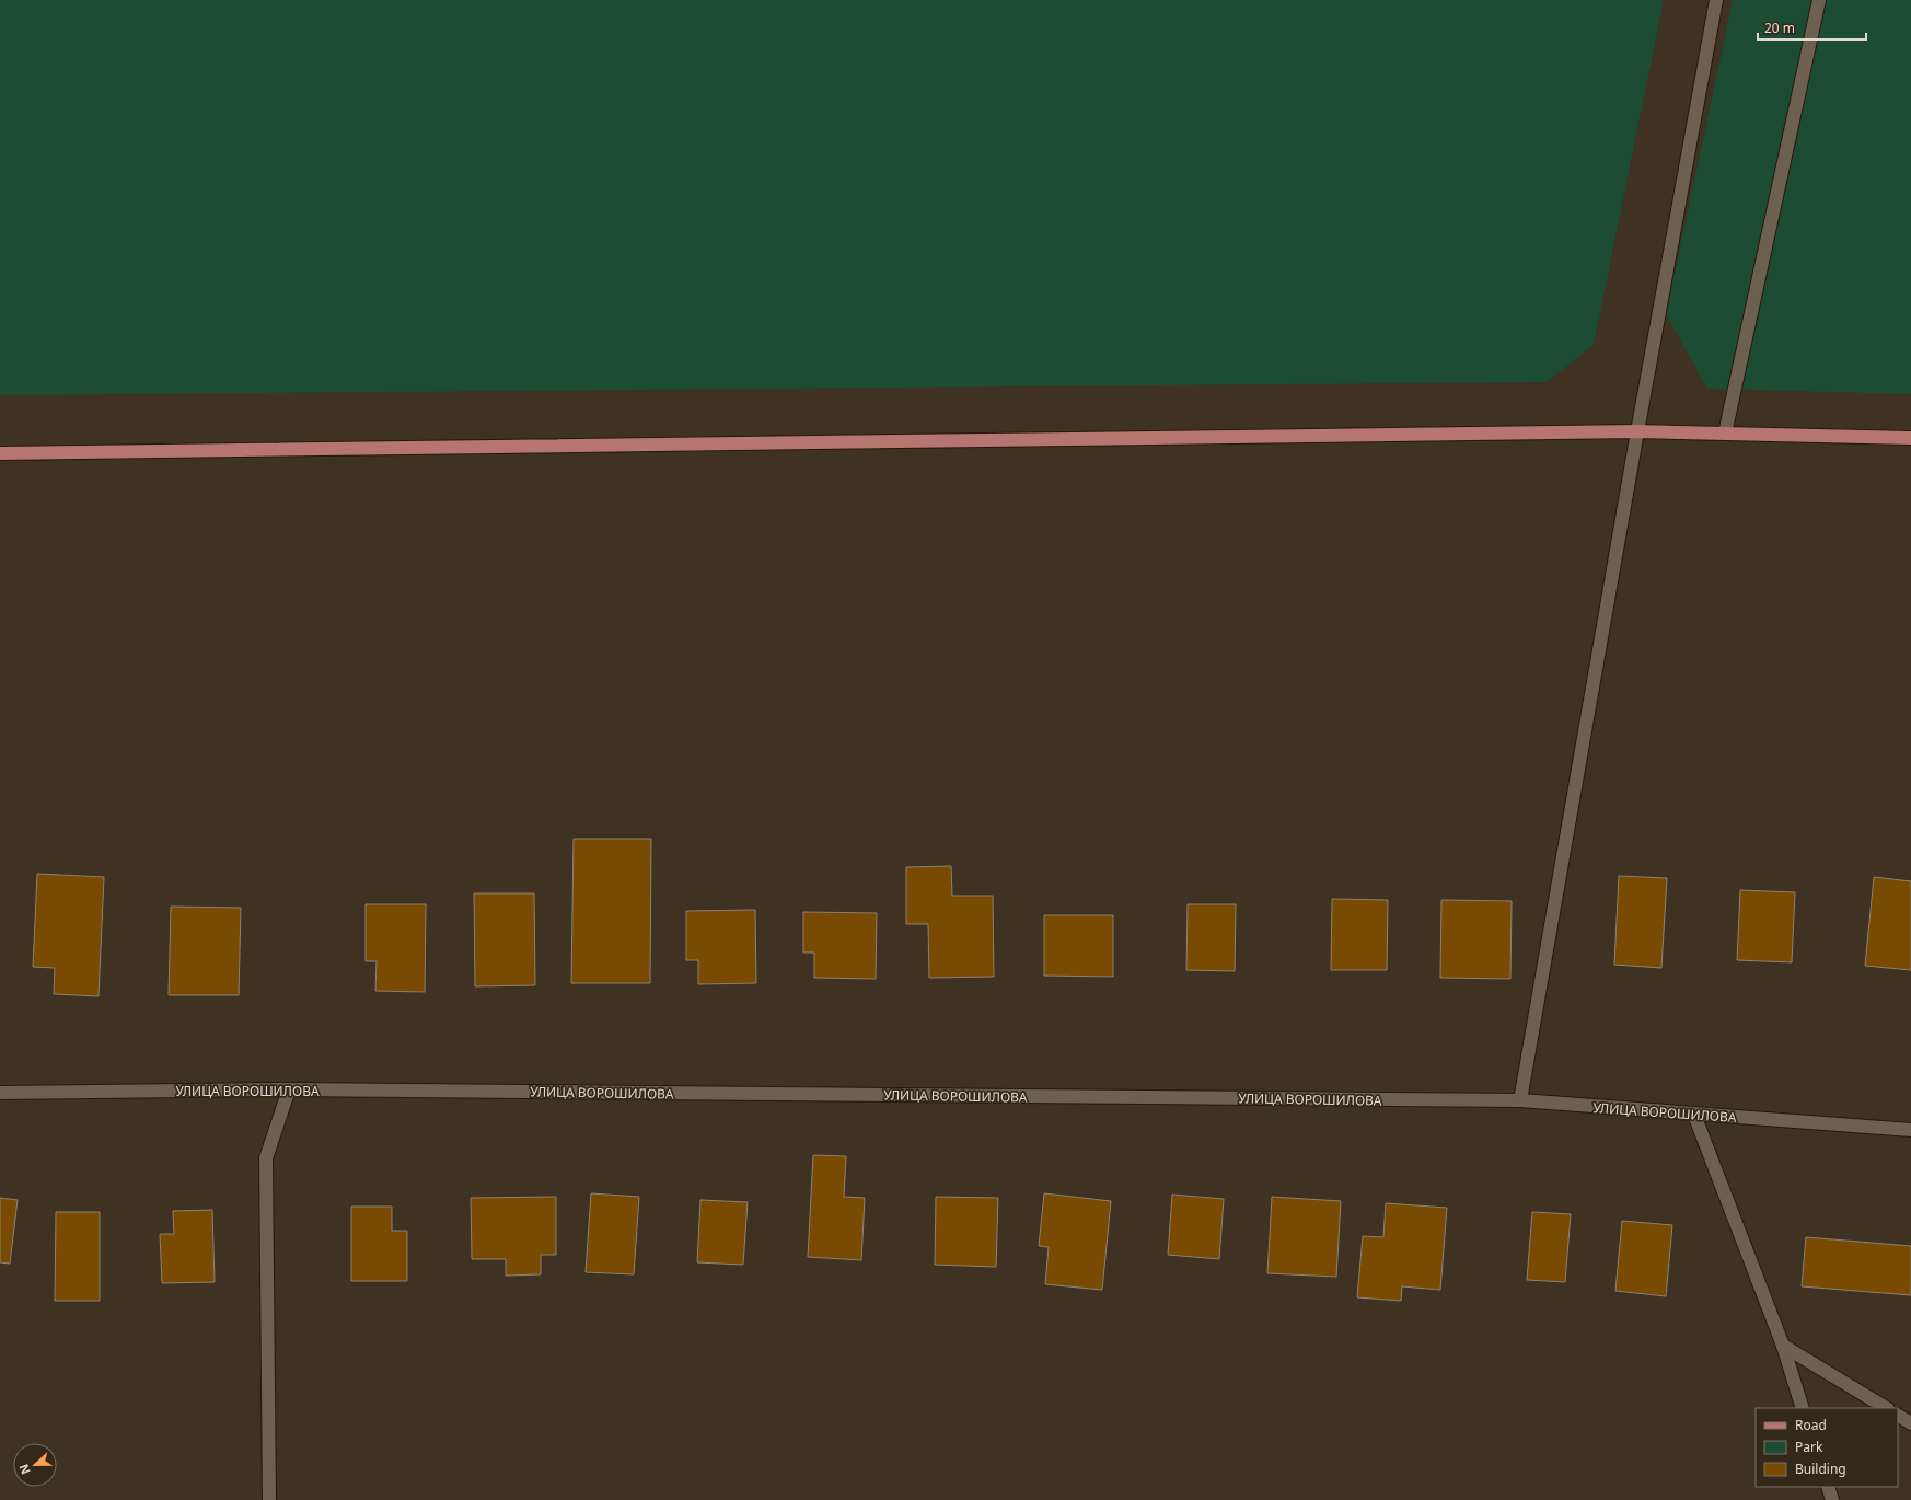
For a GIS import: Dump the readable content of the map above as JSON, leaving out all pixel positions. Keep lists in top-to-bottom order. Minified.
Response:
{"streets":{"street":["УЛИЦА ВОРОШИЛОВА"]},"legend":["Road","Park","Building"],"scale_bar":"20 m","north":"left"}
